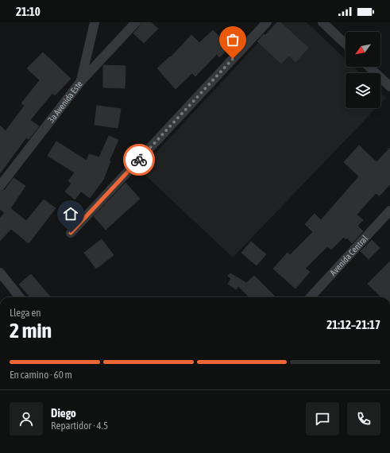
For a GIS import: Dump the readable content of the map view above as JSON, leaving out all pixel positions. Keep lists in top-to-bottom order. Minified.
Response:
{"streets":{"street":["3a Avenida Este","Avenida Central"]},"north":"bottom left","page":{"status":"21:10","heading":["2 min","Llega en","21:12–21:17"],"panel":["Diego","Repartidor · 4.5"],"bar":"En camino · 60 m"}}
